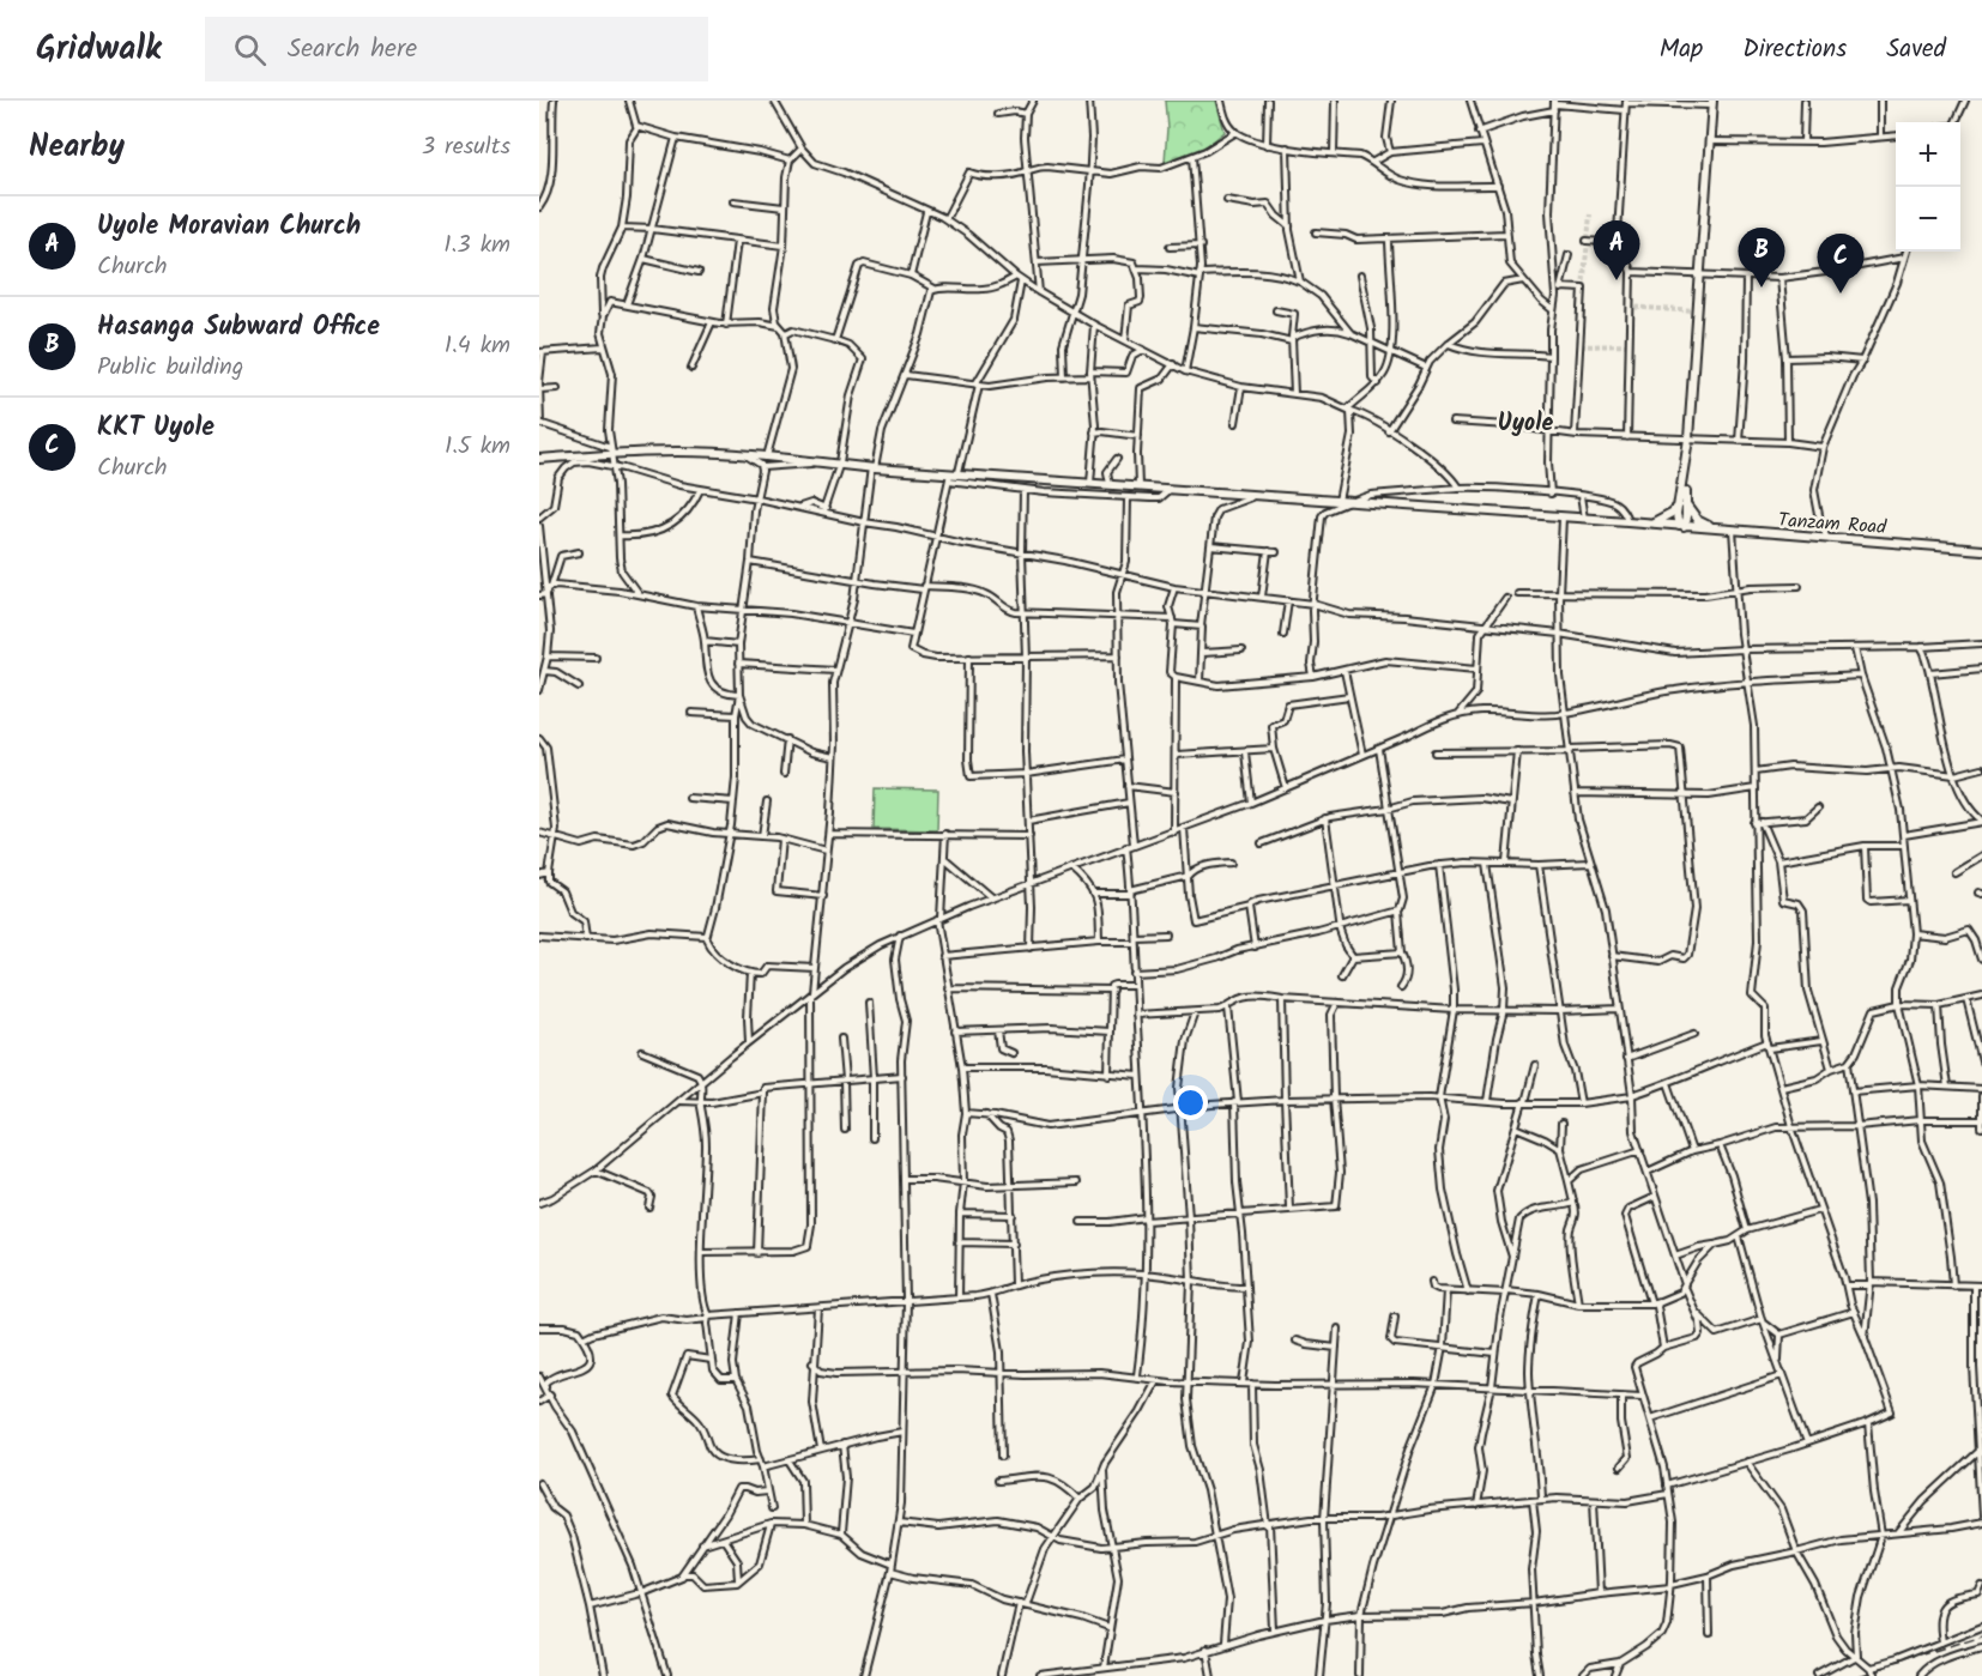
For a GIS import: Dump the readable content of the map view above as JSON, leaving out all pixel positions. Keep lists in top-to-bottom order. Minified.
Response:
{"streets":{"highway":["Tanzam Road"]},"districts":["Uyole"],"page":{"header":"Gridwalk","search":"Search here","nav":["Map","Directions","Saved"],"heading":["Nearby","3 results"],"map_buttons":["+","−"],"list":[{"mark":"A","name":"Uyole Moravian Church","note":"Church","value":"1.3 km"},{"mark":"B","name":"Hasanga Subward Office","note":"Public building","value":"1.4 km"},{"mark":"C","name":"KKT Uyole","note":"Church","value":"1.5 km"}],"pins":["A","B","C"]}}
